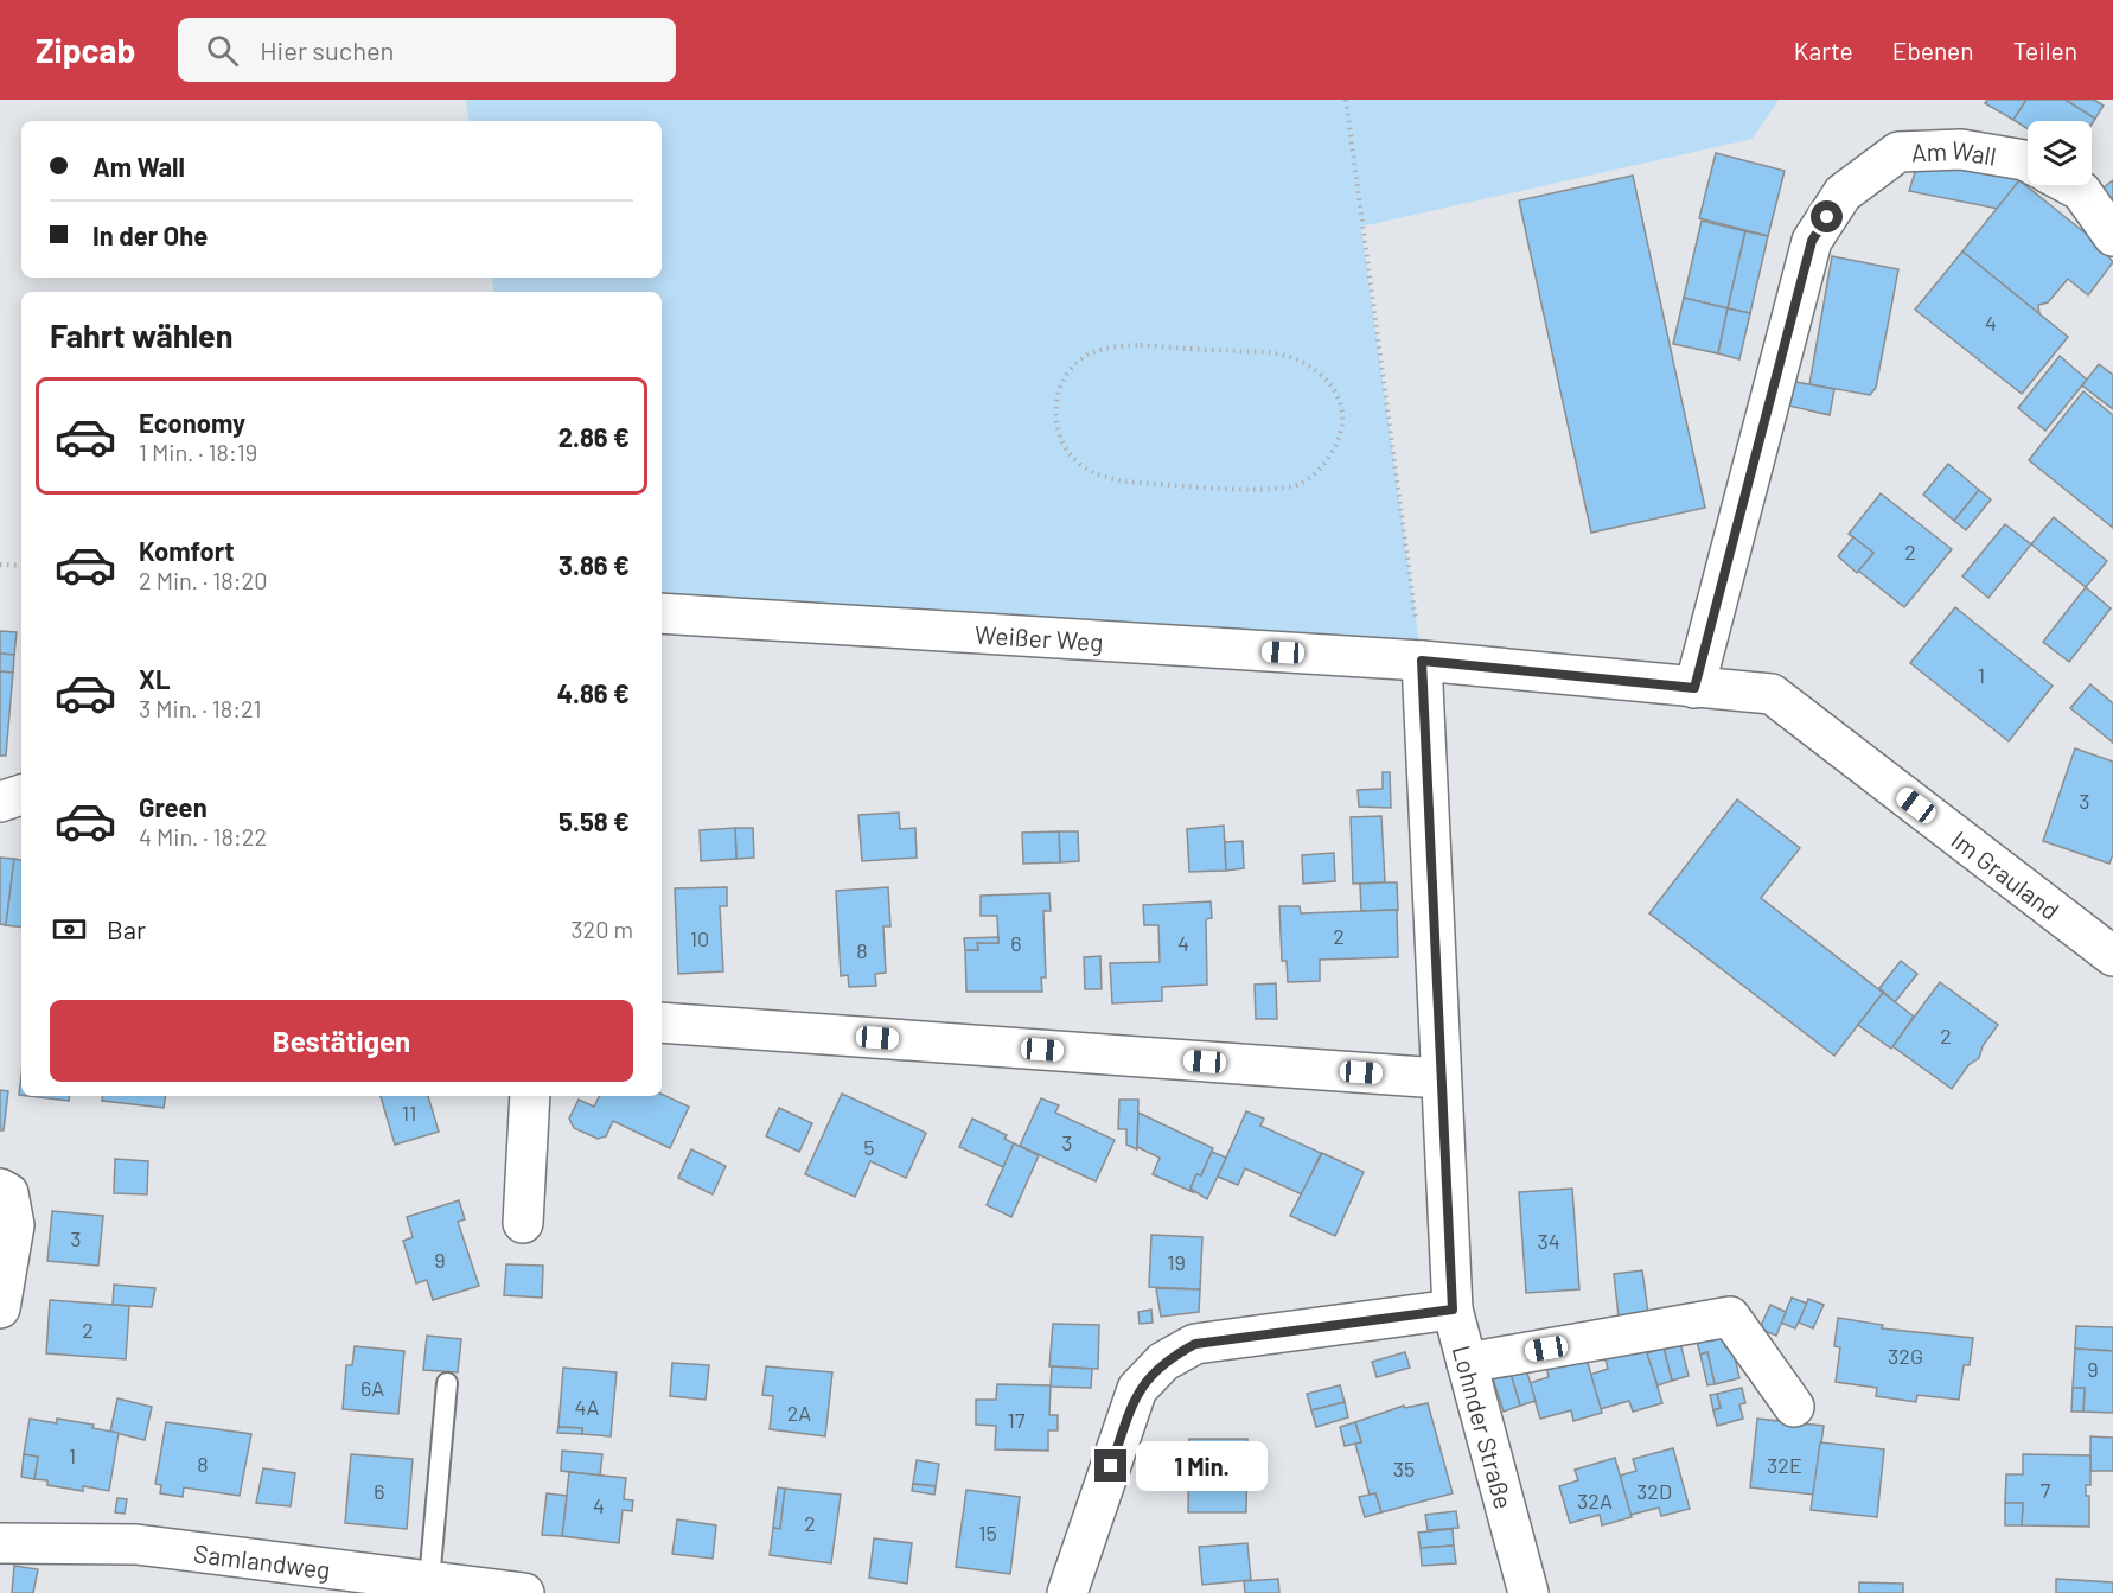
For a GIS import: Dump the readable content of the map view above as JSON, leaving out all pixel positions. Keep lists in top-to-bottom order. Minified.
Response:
{"streets":{"street":["Am Wall","Weißer Weg","Im Grauland","Lohnder Straße","Samlandweg"]},"crossings":[["Am Wall","Im Grauland"],["Weißer Weg","Im Grauland"],["Weißer Weg","Lohnder Straße"],["Im Grauland","Lohnder Straße"]],"house_numbers":["4","2","1","3","2","10","6","4","8","2","11","3","5","3","34","9","19","2","32G","9","6A","4A","2A","17","1","8","32E","35","7","6","32D","32A","4","2","15"],"page":{"header":"Zipcab","search":"Hier suchen","nav":["Karte","Ebenen","Teilen"],"banner":["Am Wall","In der Ohe"],"heading":"Fahrt wählen","list":[{"name":"Economy","note":"1 Min. · 18:19","value":"2.86 €"},{"name":"Komfort","note":"2 Min. · 18:20","value":"3.86 €"},{"name":"XL","note":"3 Min. · 18:21","value":"4.86 €"},{"name":"Green","note":"4 Min. · 18:22","value":"5.58 €"}],"pay":["Bar","320 m"],"buttons":"Bestätigen","bubble":"1 Min."}}
